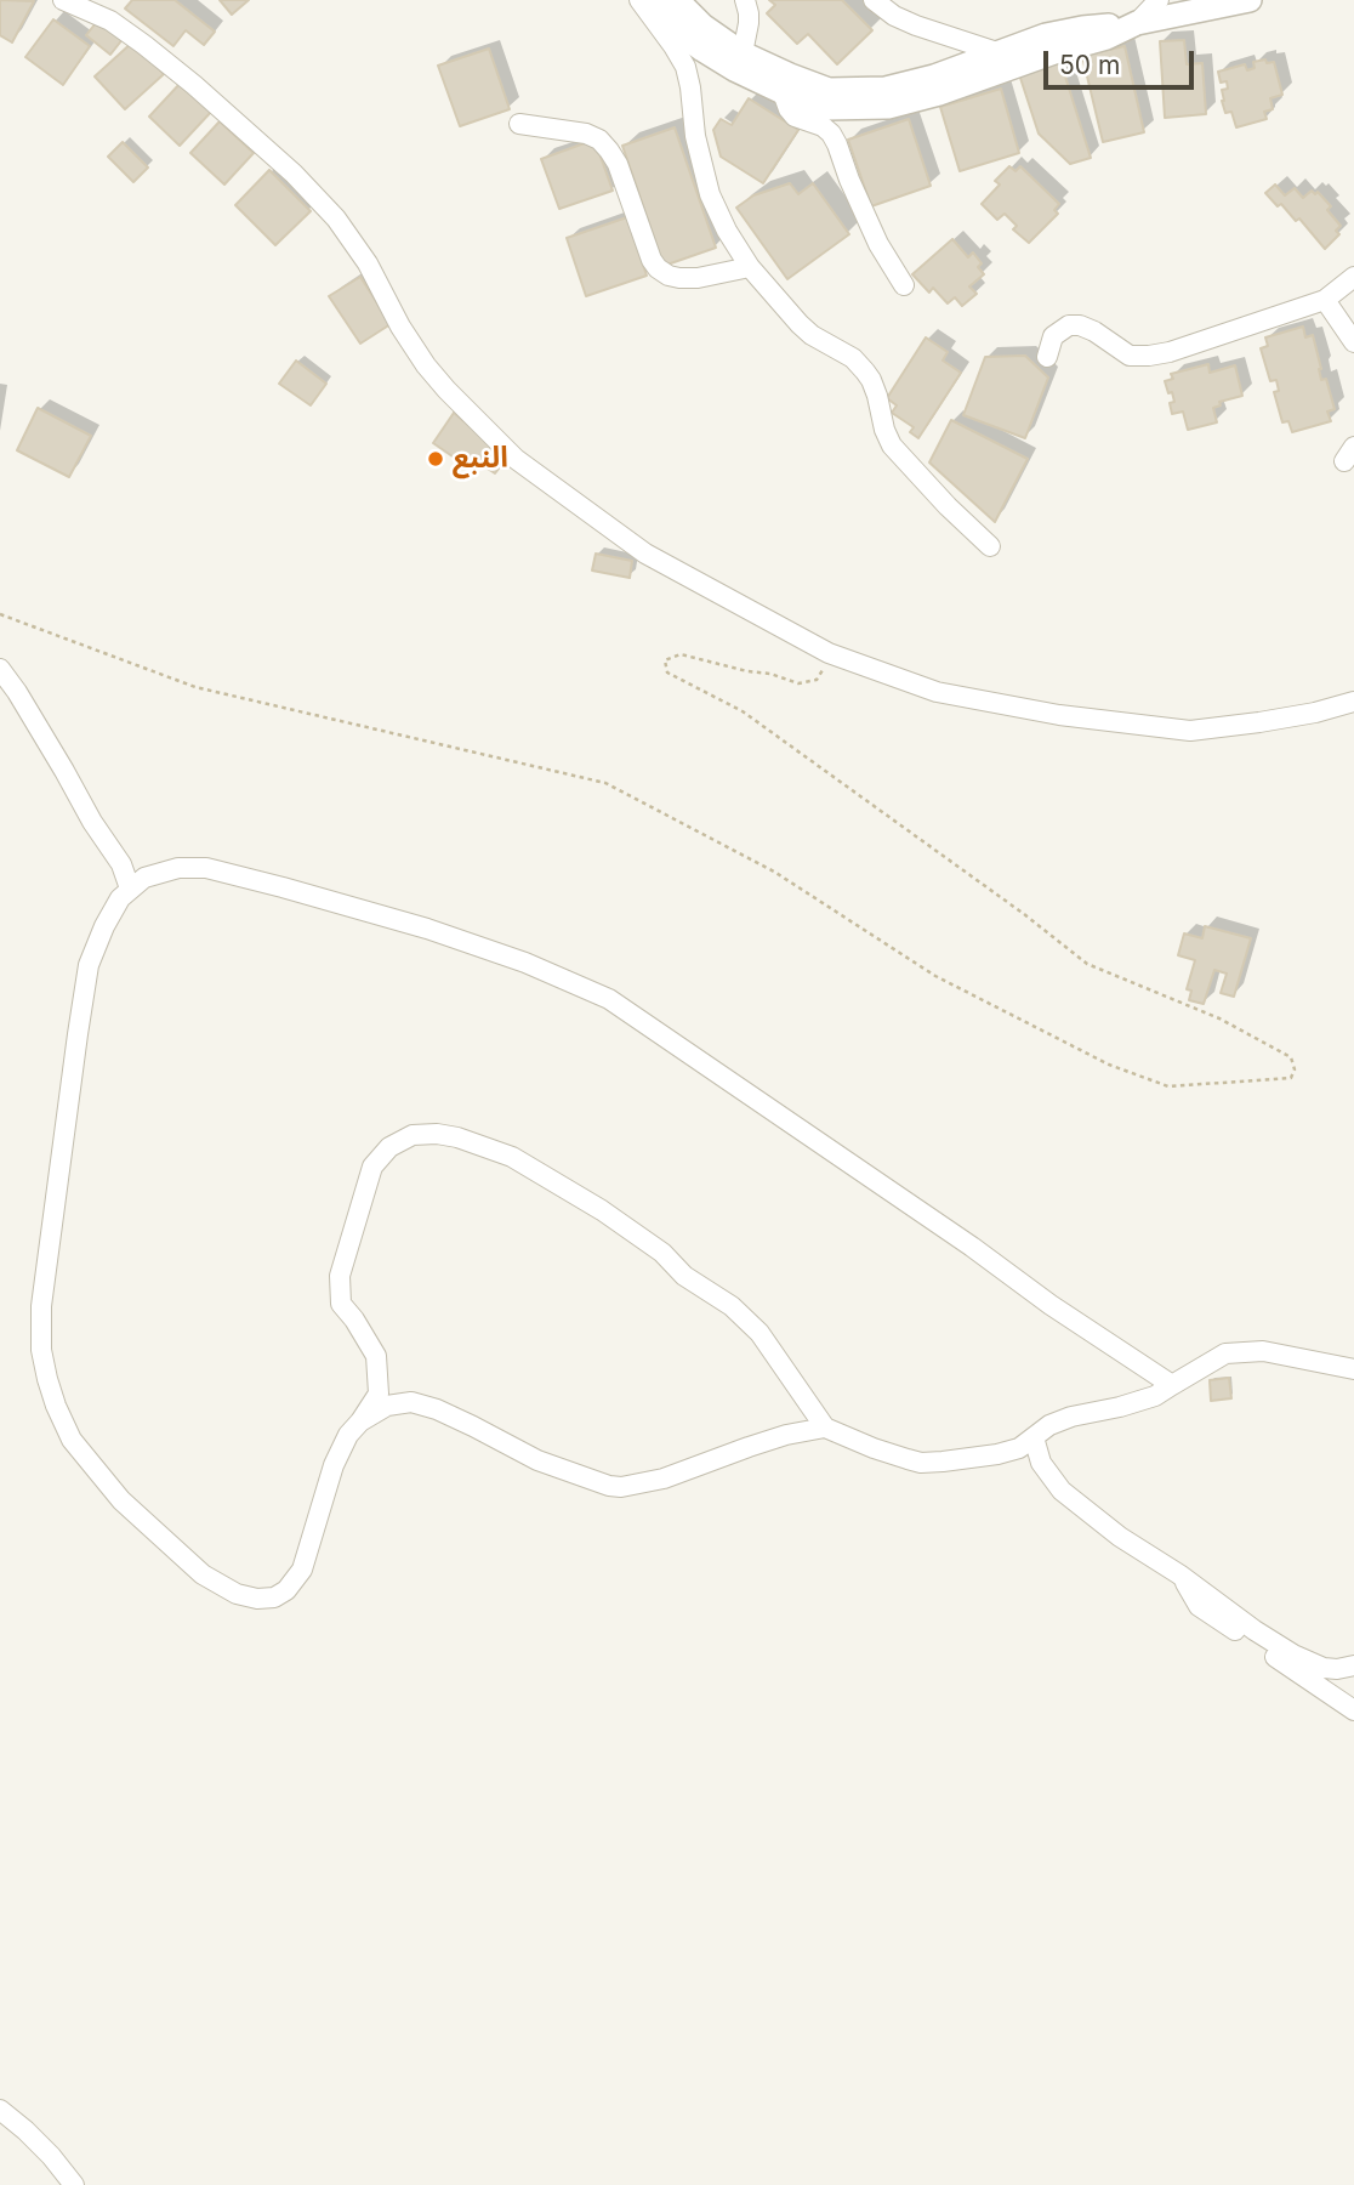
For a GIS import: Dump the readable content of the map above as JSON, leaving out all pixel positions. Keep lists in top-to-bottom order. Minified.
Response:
{"places":["النبع"],"scale_bar":"50 m"}
